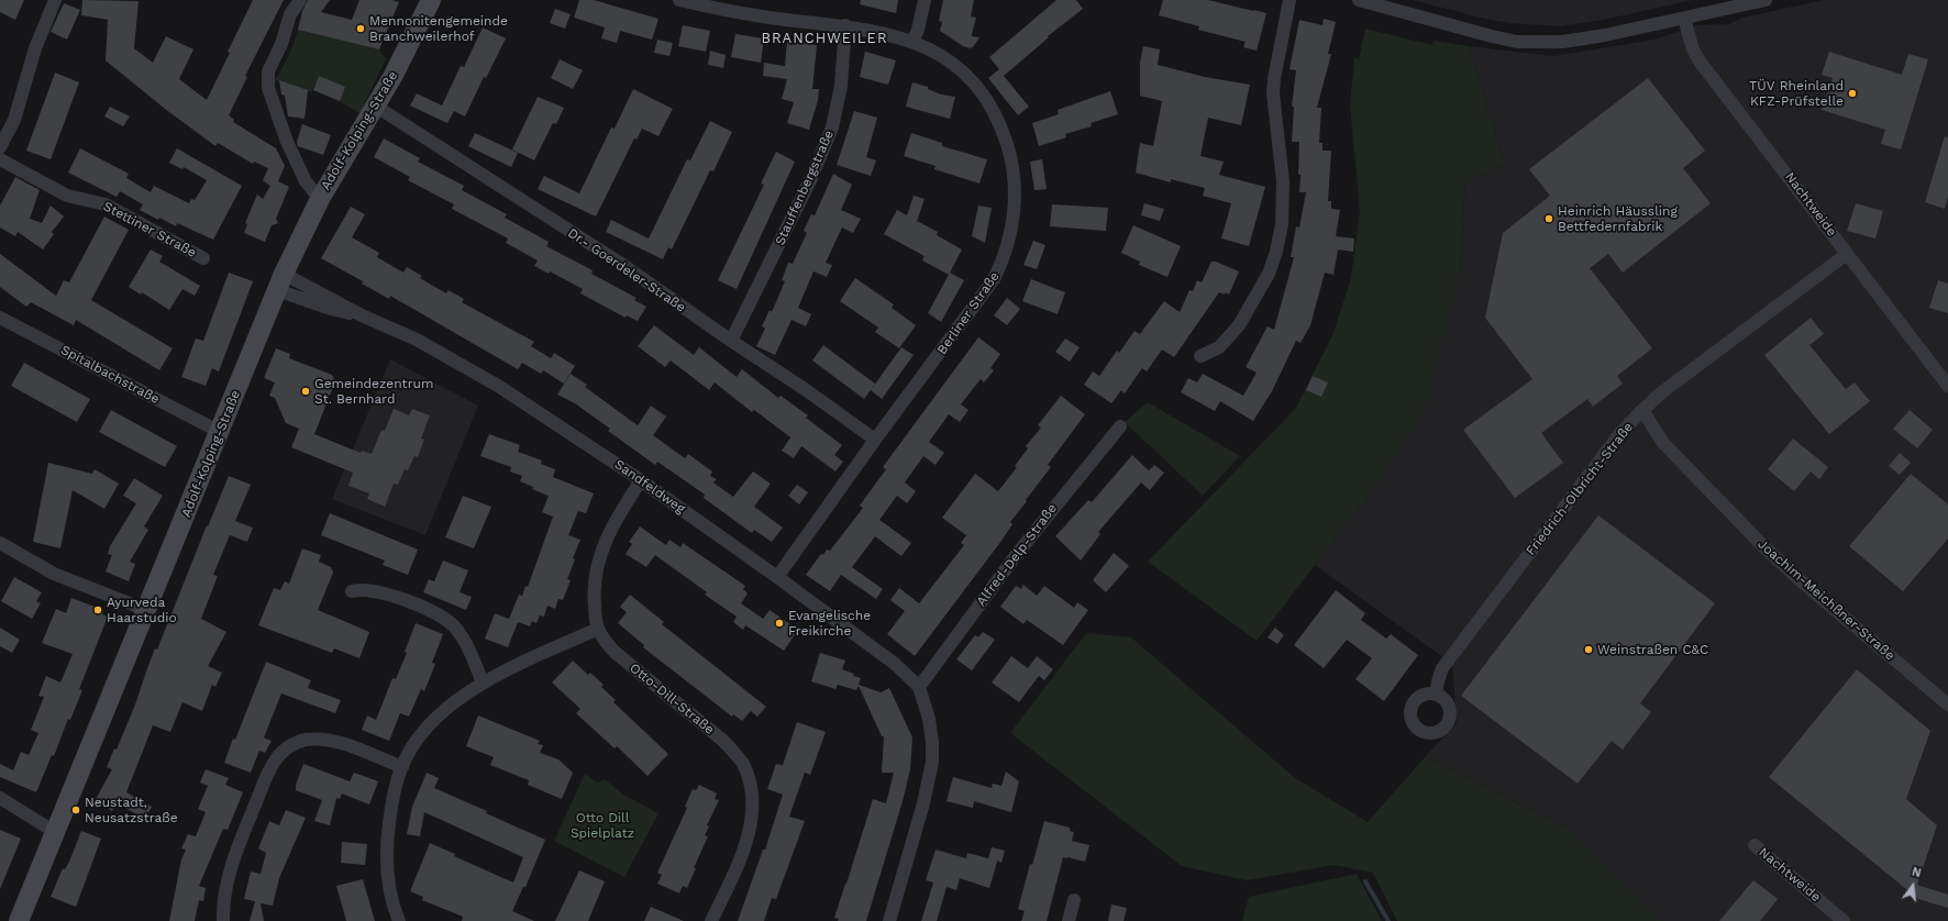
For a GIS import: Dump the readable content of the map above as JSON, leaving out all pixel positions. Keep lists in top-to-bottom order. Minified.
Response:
{"streets":{"street":["Adolf-Kolping-Straße","Stauffenbergstraße","Nachtweide","Stettiner Straße","Dr.- Goerdeler-Straße","Berliner Straße","Spitalbachstraße","Sandfeldweg","Friedrich-Olbricht-Straße","Alfred-Delp-Straße","Joachim-Meichßner-Straße","Otto-Dill-Straße"]},"crossings":[["Adolf-Kolping-Straße","Dr.- Goerdeler-Straße"],["Adolf-Kolping-Straße","Spitalbachstraße"],["Adolf-Kolping-Straße","Sandfeldweg"],["Stauffenbergstraße","Dr.- Goerdeler-Straße"],["Stauffenbergstraße","Berliner Straße"],["Nachtweide","Friedrich-Olbricht-Straße"],["Dr.- Goerdeler-Straße","Berliner Straße"],["Berliner Straße","Sandfeldweg"],["Sandfeldweg","Alfred-Delp-Straße"],["Sandfeldweg","Otto-Dill-Straße"],["Friedrich-Olbricht-Straße","Joachim-Meichßner-Straße"]],"districts":["BRANCHWEILER"],"parks":["Otto Dill Spielplatz"],"places":["Mennonitengemeinde Branchweilerhof","TÜV Rheinland KFZ-Prüfstelle","Heinrich Häussling Bettfedernfabrik","Gemeindezentrum St. Bernhard","Ayurveda Haarstudio","Evangelische Freikirche","Weinstraßen C&C","Neustadt, Neusatzstraße"],"north":"top"}
